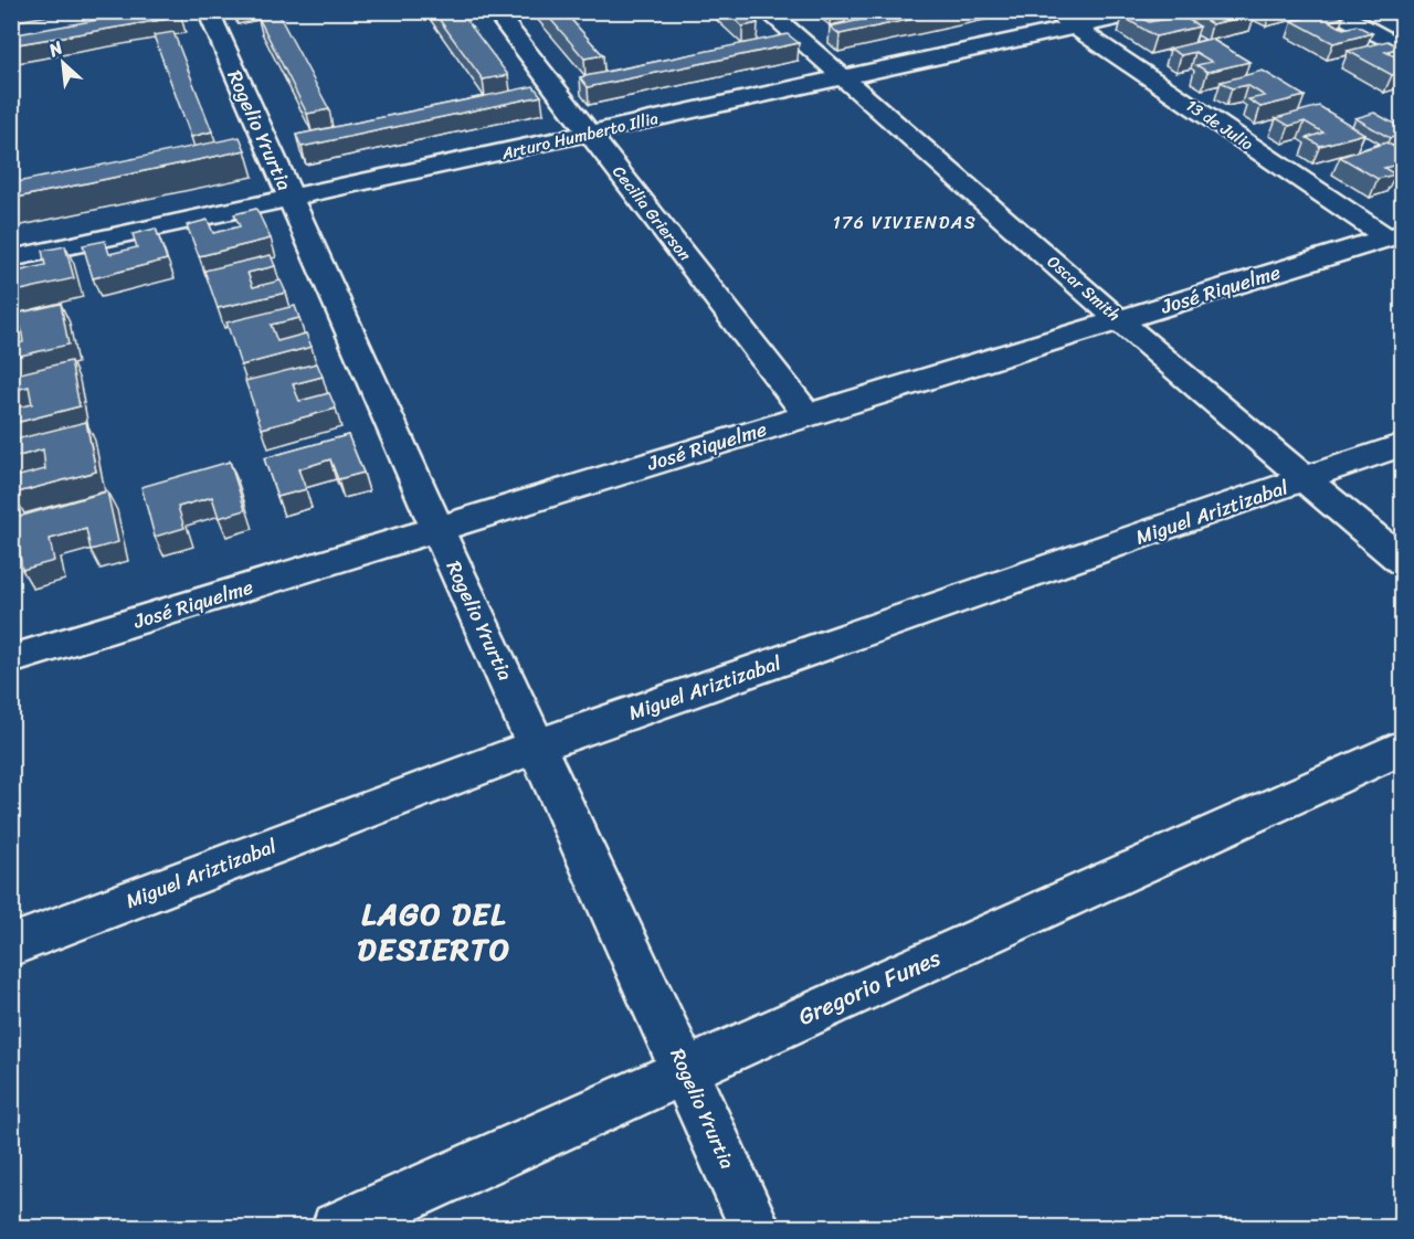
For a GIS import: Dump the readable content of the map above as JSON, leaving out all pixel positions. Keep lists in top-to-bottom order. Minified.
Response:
{"streets":{"street":["13 de Julio","Rogelio Yrurtia","Arturo Humberto Illia","Cecilia Grierson","Oscar Smith","José Riquelme","Miguel Ariztizabal","Gregorio Funes"]},"crossings":[["13 de Julio","Arturo Humberto Illia"],["13 de Julio","José Riquelme"],["Rogelio Yrurtia","Arturo Humberto Illia"],["Rogelio Yrurtia","José Riquelme"],["Rogelio Yrurtia","Miguel Ariztizabal"],["Rogelio Yrurtia","Gregorio Funes"],["Arturo Humberto Illia","Cecilia Grierson"],["Arturo Humberto Illia","Oscar Smith"],["Cecilia Grierson","José Riquelme"],["Oscar Smith","José Riquelme"],["Oscar Smith","Miguel Ariztizabal"]],"districts":["176 VIVIENDAS","LAGO DEL DESIERTO"],"north":"top left"}
